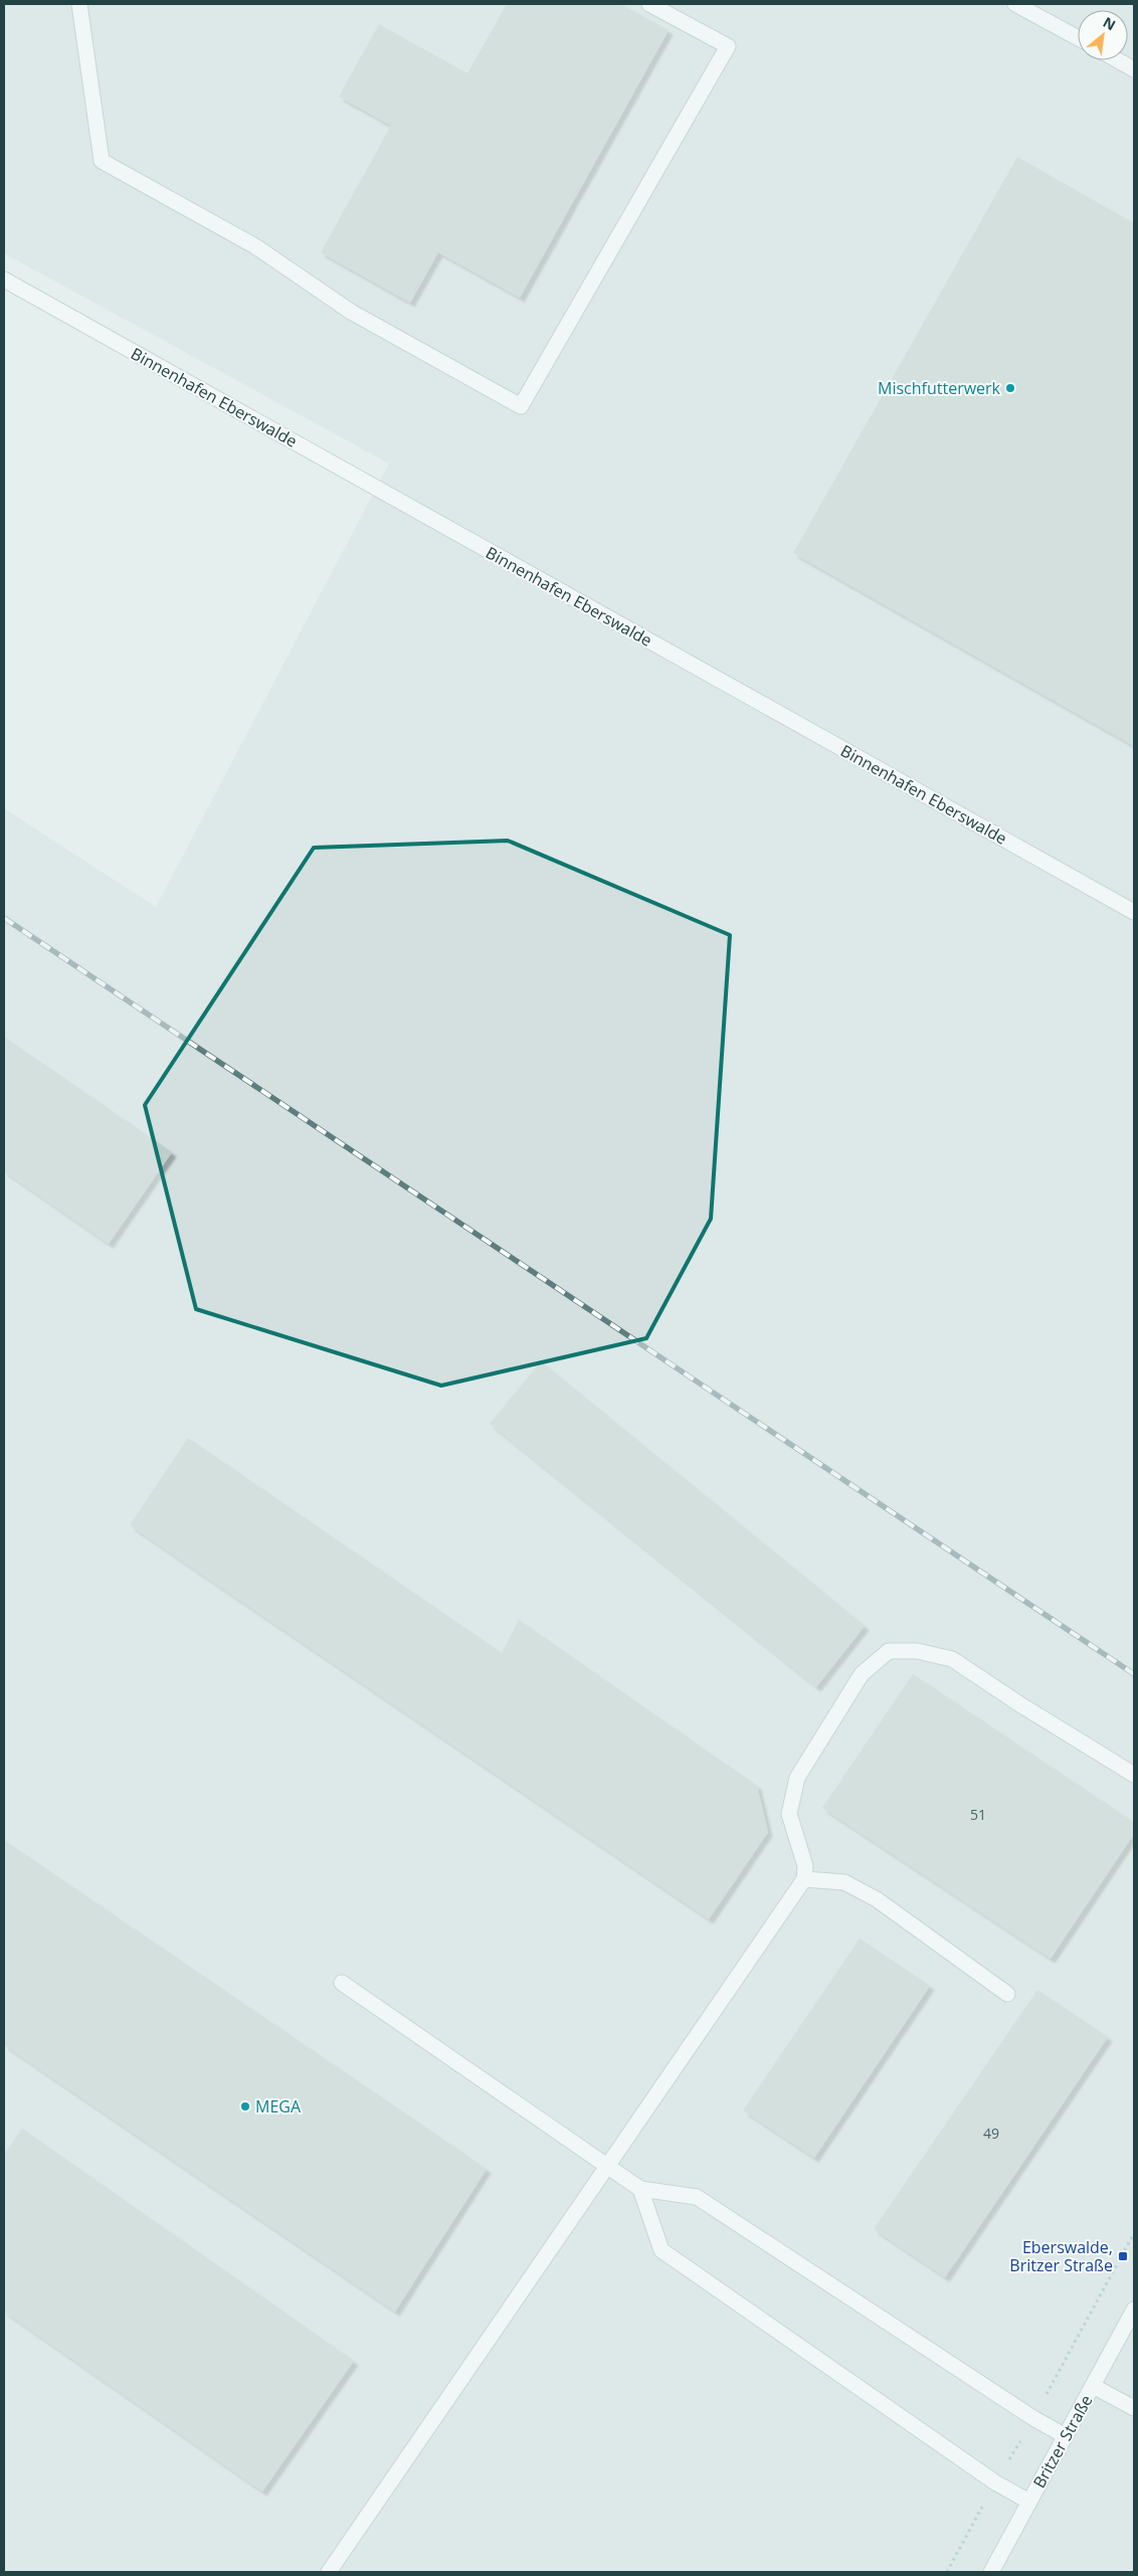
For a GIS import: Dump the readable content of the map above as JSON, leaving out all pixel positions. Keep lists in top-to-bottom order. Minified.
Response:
{"streets":{"main road":["Binnenhafen Eberswalde","Britzer Straße"]},"places":{"other":["Mischfutterwerk","MEGA"],"transit":["Eberswalde, Britzer Straße"]},"house_numbers":["51","49"],"north":"top right"}
